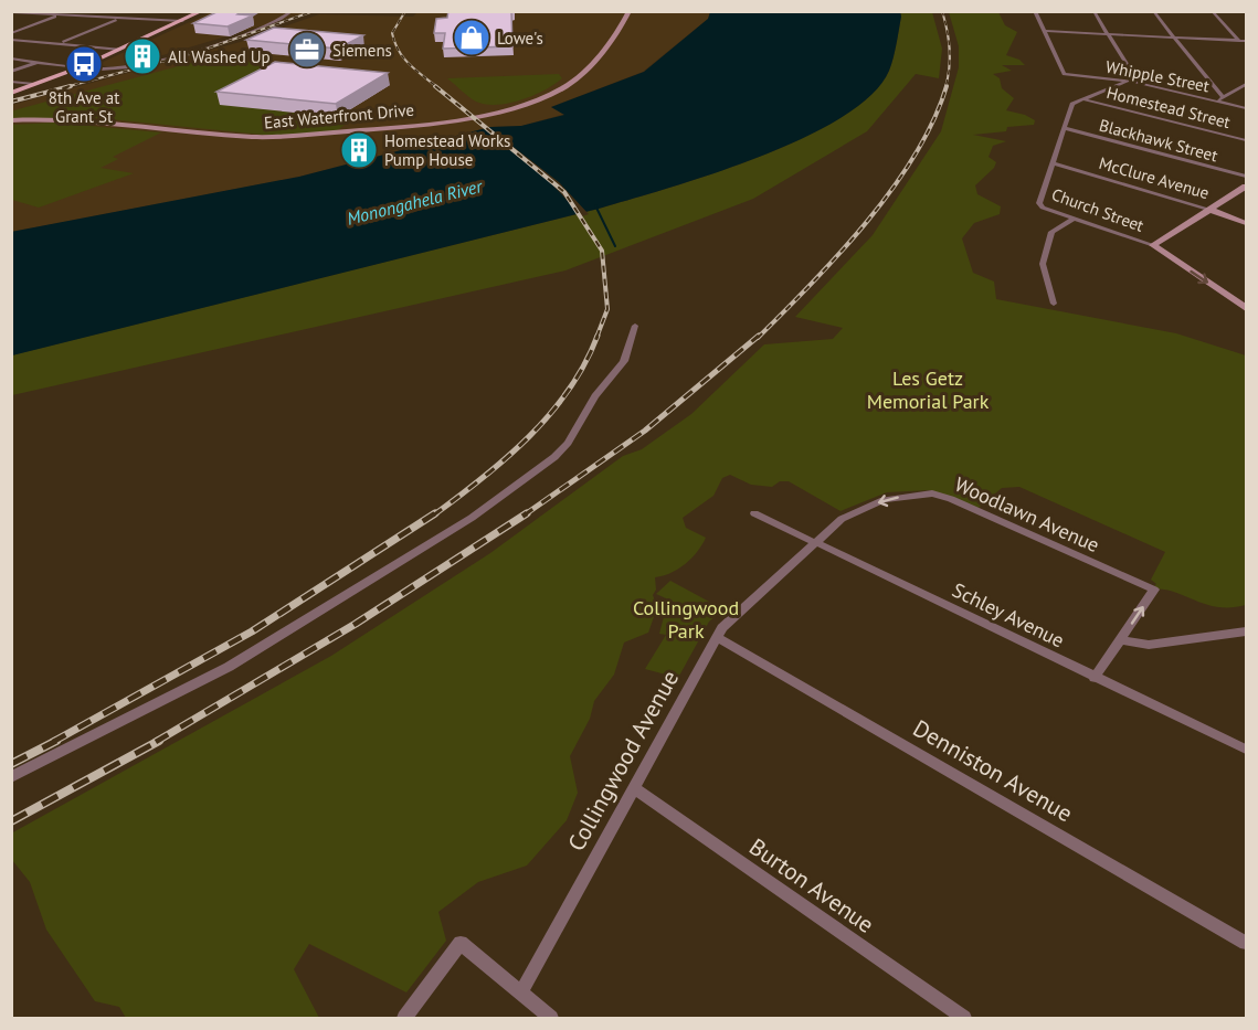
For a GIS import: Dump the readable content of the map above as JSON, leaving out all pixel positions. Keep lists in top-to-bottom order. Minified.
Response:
{"streets":{"street":["Whipple Street","Homestead Street","East Waterfront Drive","Blackhawk Street","McClure Avenue","Church Street","Woodlawn Avenue","Schley Avenue","Collingwood Avenue","Denniston Avenue","Burton Avenue"]},"crossings":[["McClure Avenue","Church Street"],["Woodlawn Avenue","Schley Avenue"],["Woodlawn Avenue","Collingwood Avenue"],["Schley Avenue","Collingwood Avenue"],["Collingwood Avenue","Denniston Avenue"],["Collingwood Avenue","Burton Avenue"]],"one_way":["Church Street"],"water":["Monongahela River"],"parks":["Les Getz Memorial Park","Collingwood Park"],"places":{"shop":["Lowe's"],"office":["Siemens"],"building":["All Washed Up","Homestead Works Pump House"],"bus stop":["8th Ave at Grant St"]}}
